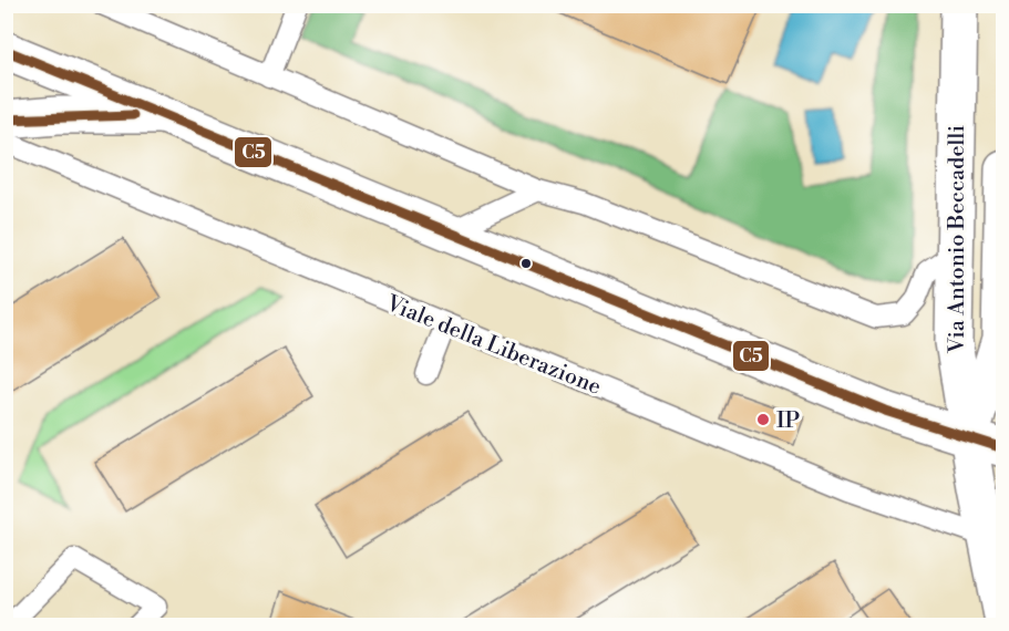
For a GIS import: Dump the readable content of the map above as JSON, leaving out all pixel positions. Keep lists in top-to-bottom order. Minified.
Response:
{"streets":{"main road":["Via Antonio Beccadelli"],"lane":["Viale della Liberazione"]},"places":["IP"],"lines":["transit line C5"]}
